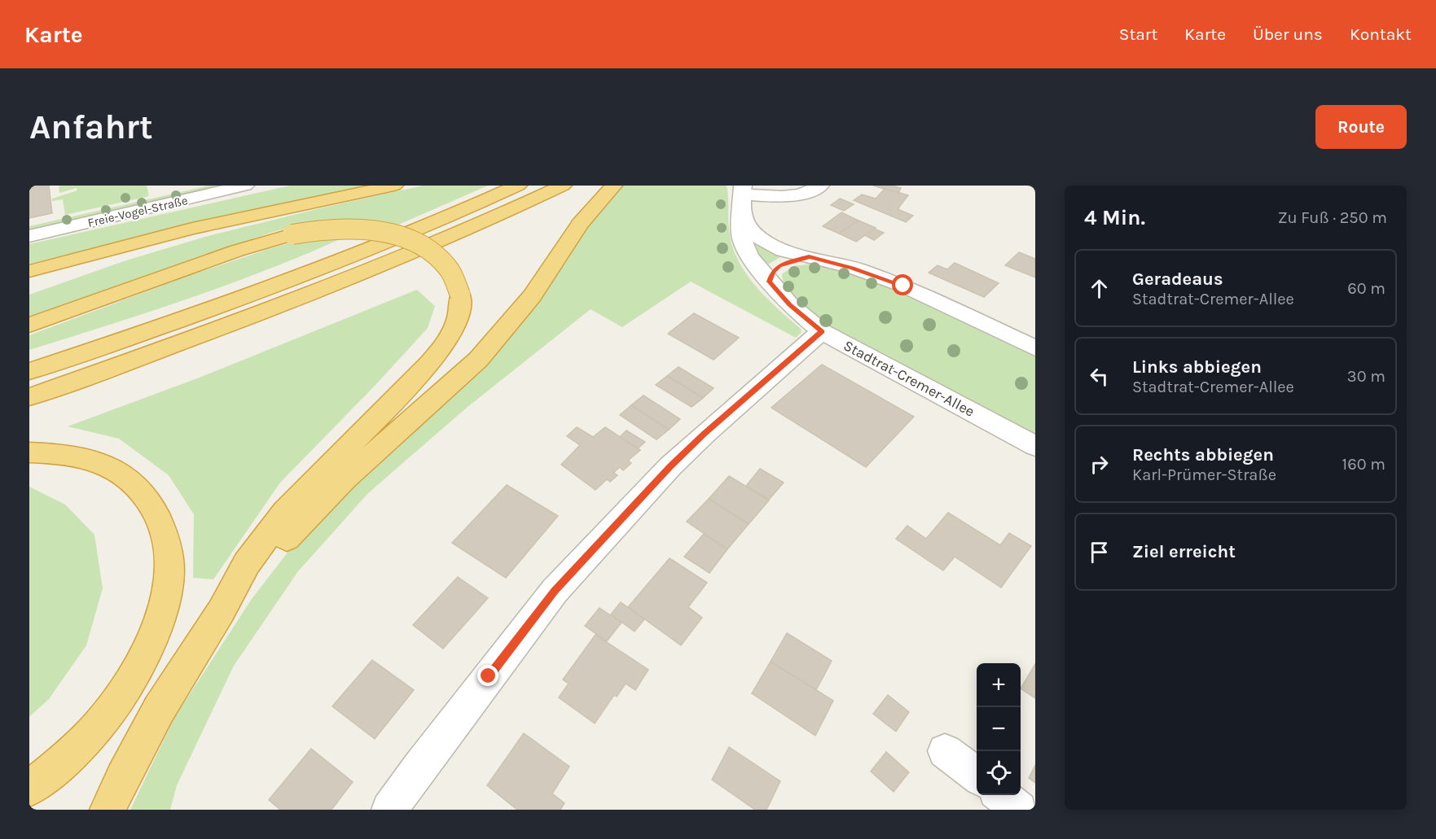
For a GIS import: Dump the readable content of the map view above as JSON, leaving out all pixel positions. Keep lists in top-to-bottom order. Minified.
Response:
{"streets":{"street":["Freie-Vogel-Straße","Stadtrat-Cremer-Allee"]},"page":{"header":"Karte","nav":["Start","Karte","Über uns","Kontakt"],"buttons":"Route","title":"Anfahrt","heading":["4 Min.","Zu Fuß · 250 m"],"list":[["Geradeaus","Stadtrat-Cremer-Allee","60 m"],["Links abbiegen","Stadtrat-Cremer-Allee","30 m"],["Rechts abbiegen","Karl-Prümer-Straße","160 m"],"Ziel erreicht"],"map_buttons":["+","−"]}}
